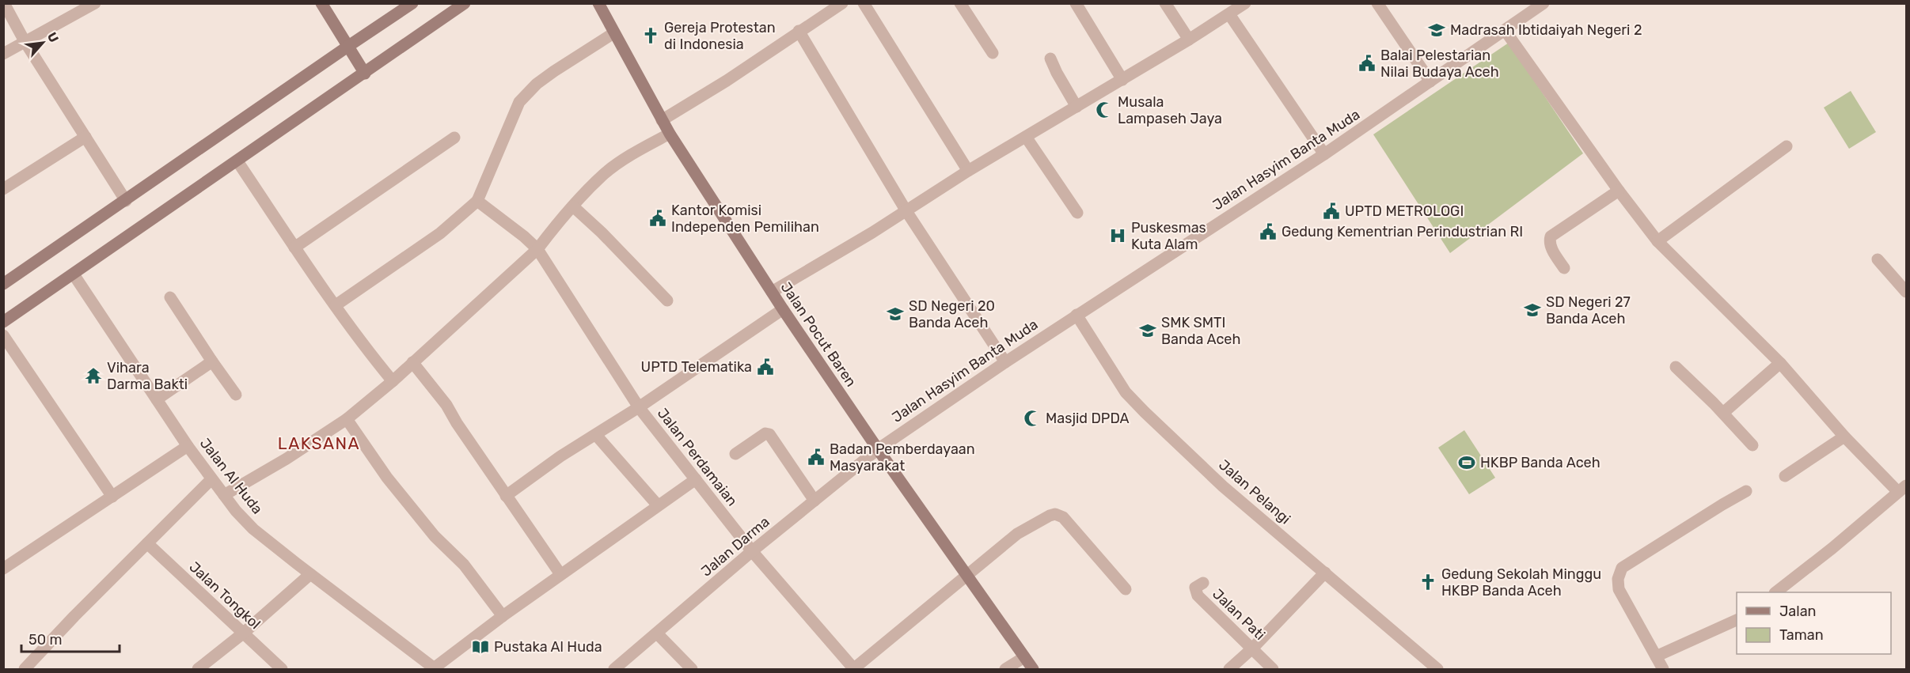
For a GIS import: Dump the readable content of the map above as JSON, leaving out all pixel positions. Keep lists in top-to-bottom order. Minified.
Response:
{"streets":{"main road":["Jalan Pocut Baren"],"street":["Jalan Hasyim Banta Muda","Jalan Perdamaian","Jalan Al Huda","Jalan Pelangi","Jalan Darma","Jalan Tongkol","Jalan Pati"]},"crossings":[["Jalan Hasyim Banta Muda","Jalan Pocut Baren"],["Jalan Hasyim Banta Muda","Jalan Pelangi"],["Jalan Hasyim Banta Muda","Jalan Darma"],["Jalan Pocut Baren","Jalan Darma"],["Jalan Perdamaian","Jalan Darma"]],"districts":["LAKSANA"],"places":{"school or university":["Madrasah Ibtidaiyah Negeri 2","SD Negeri 27 Banda Aceh","SD Negeri 20 Banda Aceh","SMK SMTI Banda Aceh"],"church":["Gereja Protestan di Indonesia","Gedung Sekolah Minggu HKBP Banda Aceh"],"public building":["Balai Pelestarian Nilai Budaya Aceh","UPTD METROLOGI","Kantor Komisi Independen Pemilihan","Gedung Kementrian Perindustrian RI","UPTD Telematika","Badan Pemberdayaan Masyarakat"],"mosque":["Musala Lampaseh Jaya","Masjid DPDA"],"hospital":["Puskesmas Kuta Alam"],"temple":["Vihara Darma Bakti"],"sports":["HKBP Banda Aceh"],"library":["Pustaka Al Huda"]},"legend":["Jalan","Taman"],"scale_bar":"50 m","north":"top right"}
